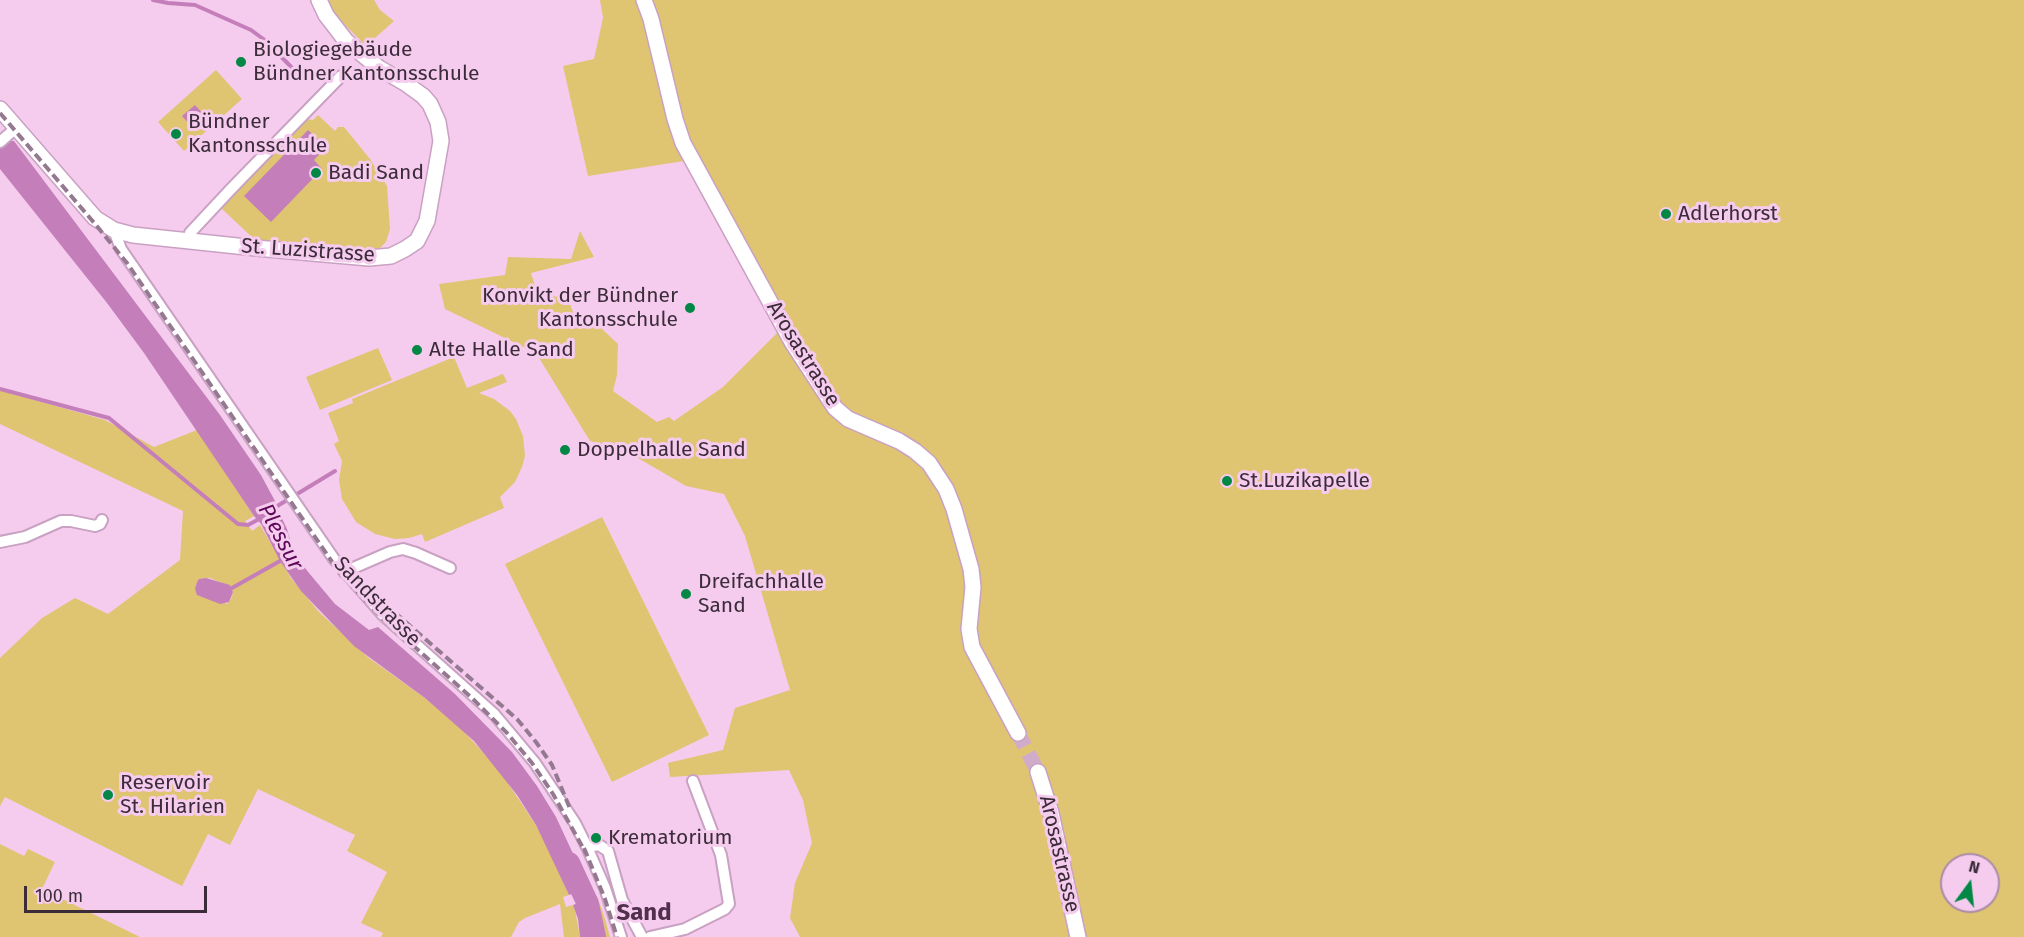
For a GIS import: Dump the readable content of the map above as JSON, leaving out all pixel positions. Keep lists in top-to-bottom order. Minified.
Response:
{"streets":{"main road":["St. Luzistrasse","Arosastrasse"],"street":["Sandstrasse"]},"crossings":[["St. Luzistrasse","Sandstrasse"]],"districts":["Sand"],"water":["Plessur"],"places":["Biologiegebäude Bündner Kantonsschule","Bündner Kantonsschule","Badi Sand","Adlerhorst","Konvikt der Bündner Kantonsschule","Alte Halle Sand","Doppelhalle Sand","St.Luzikapelle","Dreifachhalle Sand","Reservoir St. Hilarien","Krematorium"],"scale_bar":"100 m","north":"top"}
